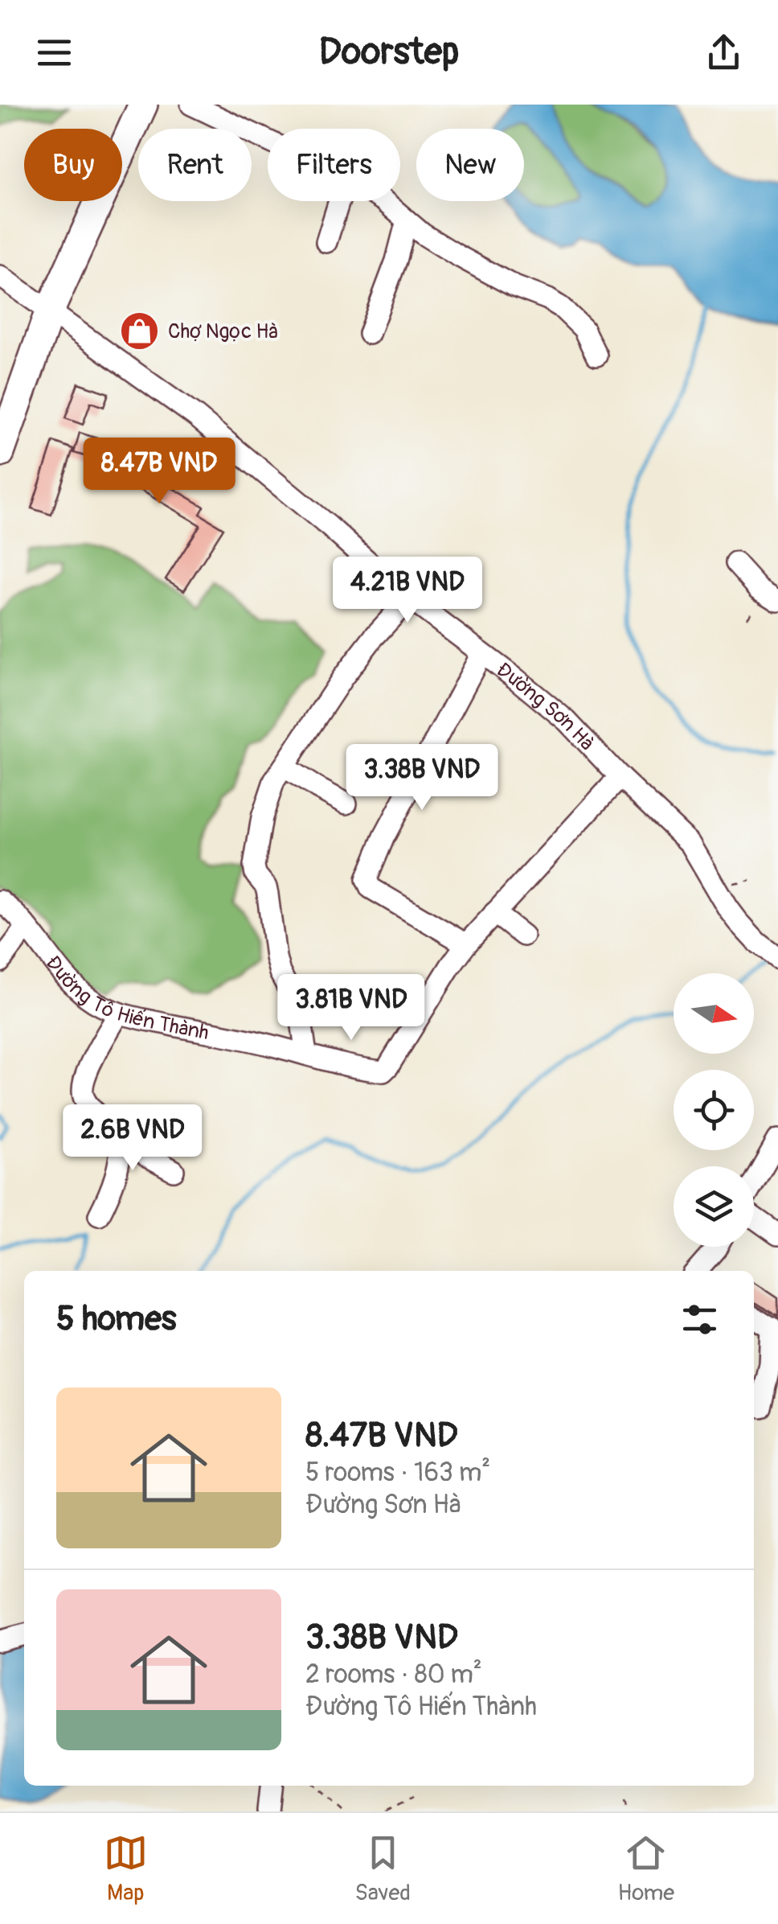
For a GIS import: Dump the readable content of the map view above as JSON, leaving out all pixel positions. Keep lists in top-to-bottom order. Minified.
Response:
{"streets":{"street":["Đường Sơn Hà","Đường Tô Hiến Thành"]},"crossings":[["Đường Sơn Hà","Đường Tô Hiến Thành"]],"places":{"shop":["Chợ Ngọc Hà"]},"north":"right","page":{"header":"Doorstep","chip":["Buy","Rent","Filters","New"],"price":["8.47B VND","4.21B VND","3.38B VND","3.81B VND","2.6B VND"],"heading":"5 homes","list":[{"name":"8.47B VND","note":"5 rooms · 163 m² · Đường Sơn Hà"},{"name":"3.38B VND","note":"2 rooms · 80 m² · Đường Tô Hiến Thành"}],"tabs":["Map","Saved","Home"]}}
